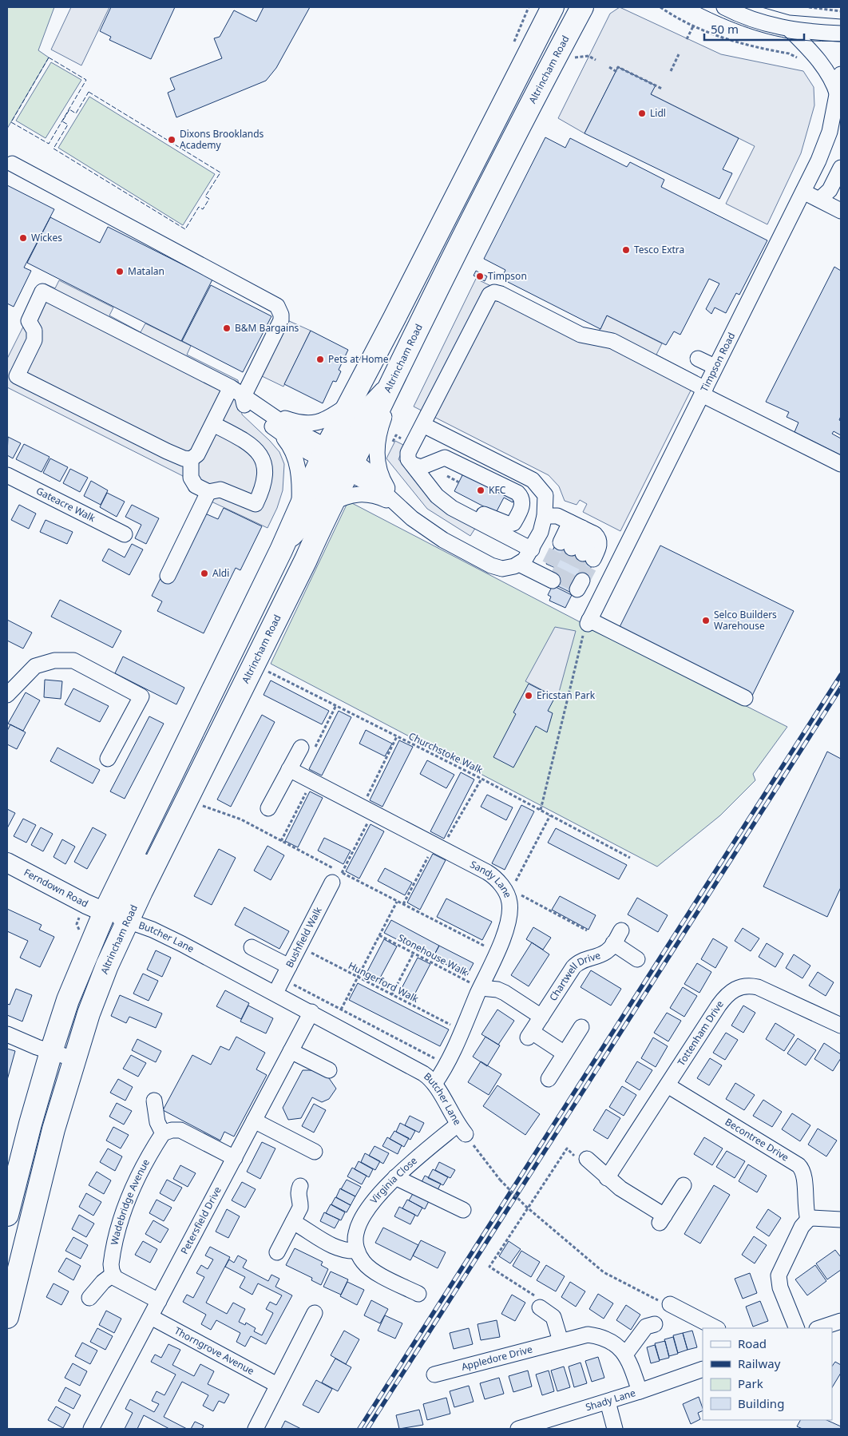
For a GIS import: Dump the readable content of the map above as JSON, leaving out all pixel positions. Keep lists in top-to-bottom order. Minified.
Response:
{"streets":{"highway":["Altrincham Road"],"main road":["Ferndown Road"],"street":["Timpson Road","Gateacre Walk","Sandy Lane","Butcher Lane","Bushfield Walk","Chartwell Drive","Tottenham Drive","Becontree Drive","Virginia Close","Wadebridge Avenue","Petersfield Drive","Thorngrove Avenue","Appledore Drive","Shady Lane"],"path":["Churchstoke Walk","Stonehouse Walk","Hungerford Walk"]},"crossings":[["Altrincham Road","Churchstoke Walk"],["Altrincham Road","Ferndown Road"],["Altrincham Road","Butcher Lane"],["Sandy Lane","Butcher Lane"],["Sandy Lane","Stonehouse Walk"],["Sandy Lane","Hungerford Walk"],["Ferndown Road","Butcher Lane"],["Butcher Lane","Bushfield Walk"],["Butcher Lane","Virginia Close"],["Butcher Lane","Petersfield Drive"],["Bushfield Walk","Hungerford Walk"],["Tottenham Drive","Becontree Drive"],["Petersfield Drive","Thorngrove Avenue"],["Appledore Drive","Shady Lane"]],"places":["Lidl","Dixons Brooklands Academy","Wickes","Tesco Extra","Matalan","Timpson","B&M Bargains","Pets at Home","KFC","Aldi","Selco Builders Warehouse","Ericstan Park"],"legend":["Road","Railway","Park","Building"],"scale_bar":"50 m"}
